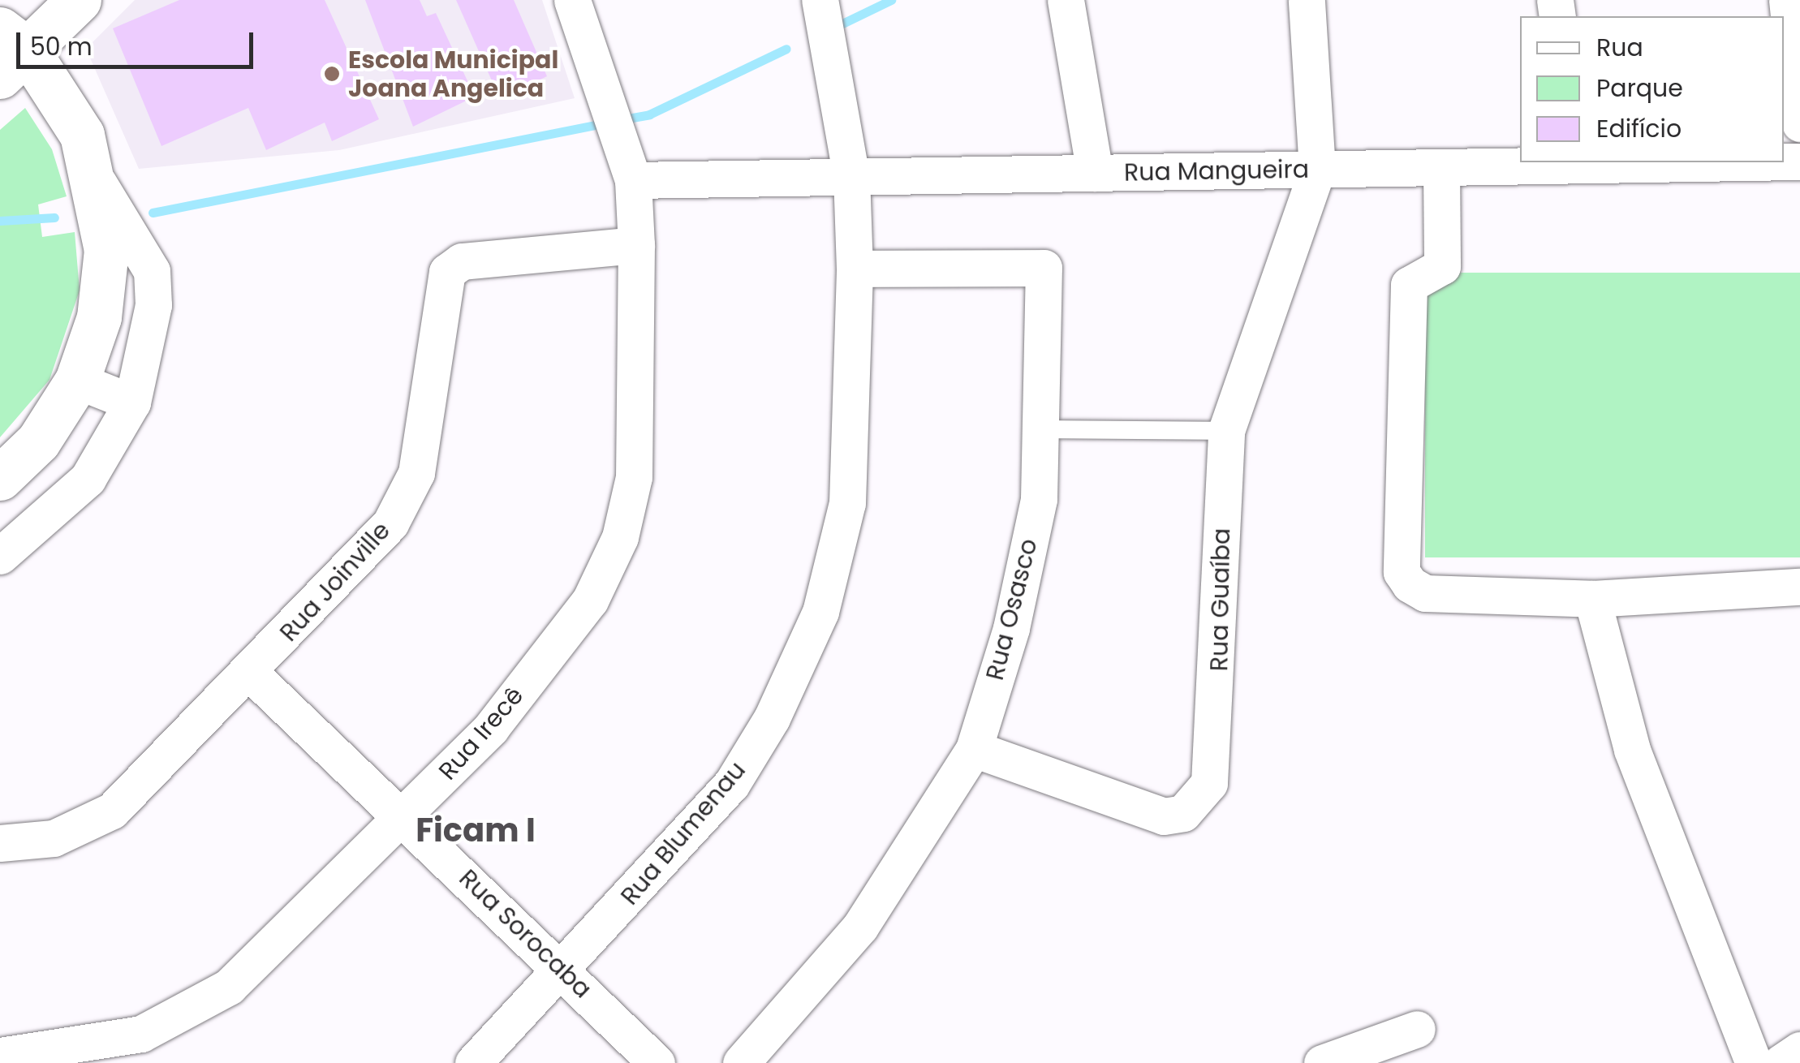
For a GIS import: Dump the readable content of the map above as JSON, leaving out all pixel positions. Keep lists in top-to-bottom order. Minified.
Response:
{"streets":{"street":["Rua Mangueira","Rua Joinville","Rua Guaíba","Rua Osasco","Rua Irecê","Rua Blumenau","Rua Sorocaba"]},"crossings":[["Rua Mangueira","Rua Guaíba"],["Rua Mangueira","Rua Irecê"],["Rua Mangueira","Rua Blumenau"],["Rua Joinville","Rua Irecê"],["Rua Joinville","Rua Sorocaba"],["Rua Guaíba","Rua Osasco"],["Rua Osasco","Rua Blumenau"],["Rua Irecê","Rua Sorocaba"],["Rua Blumenau","Rua Sorocaba"]],"districts":["Ficam I"],"places":["Escola Municipal Joana Angelica"],"legend":["Rua","Parque","Edifício"],"scale_bar":"50 m"}
